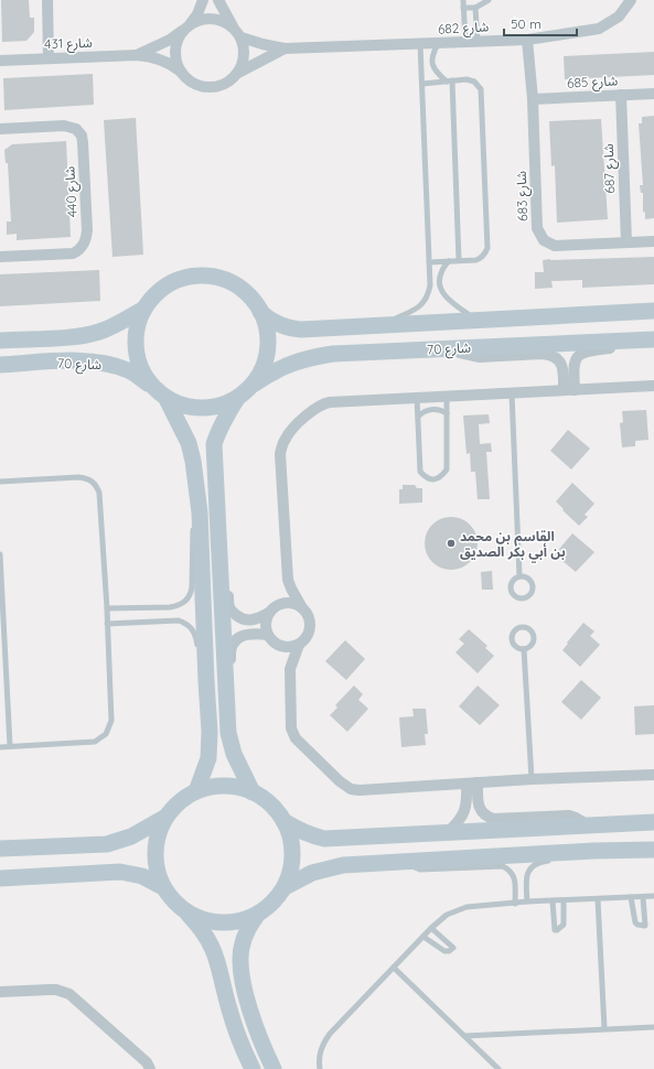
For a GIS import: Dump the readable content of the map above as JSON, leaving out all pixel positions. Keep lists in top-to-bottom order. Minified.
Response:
{"streets":{"main road":["شارع 70"],"street":["شارع 682","شارع 431","شارع 685","شارع 687","شارع 440","شارع 683"]},"crossings":[["شارع 682","شارع 431"],["شارع 682","شارع 683"],["شارع 685","شارع 687"],["شارع 685","شارع 683"],["شارع 687","شارع 683"]],"places":["القاسم بن محمد بن أبي بكر الصديق"],"scale_bar":"50 m"}
